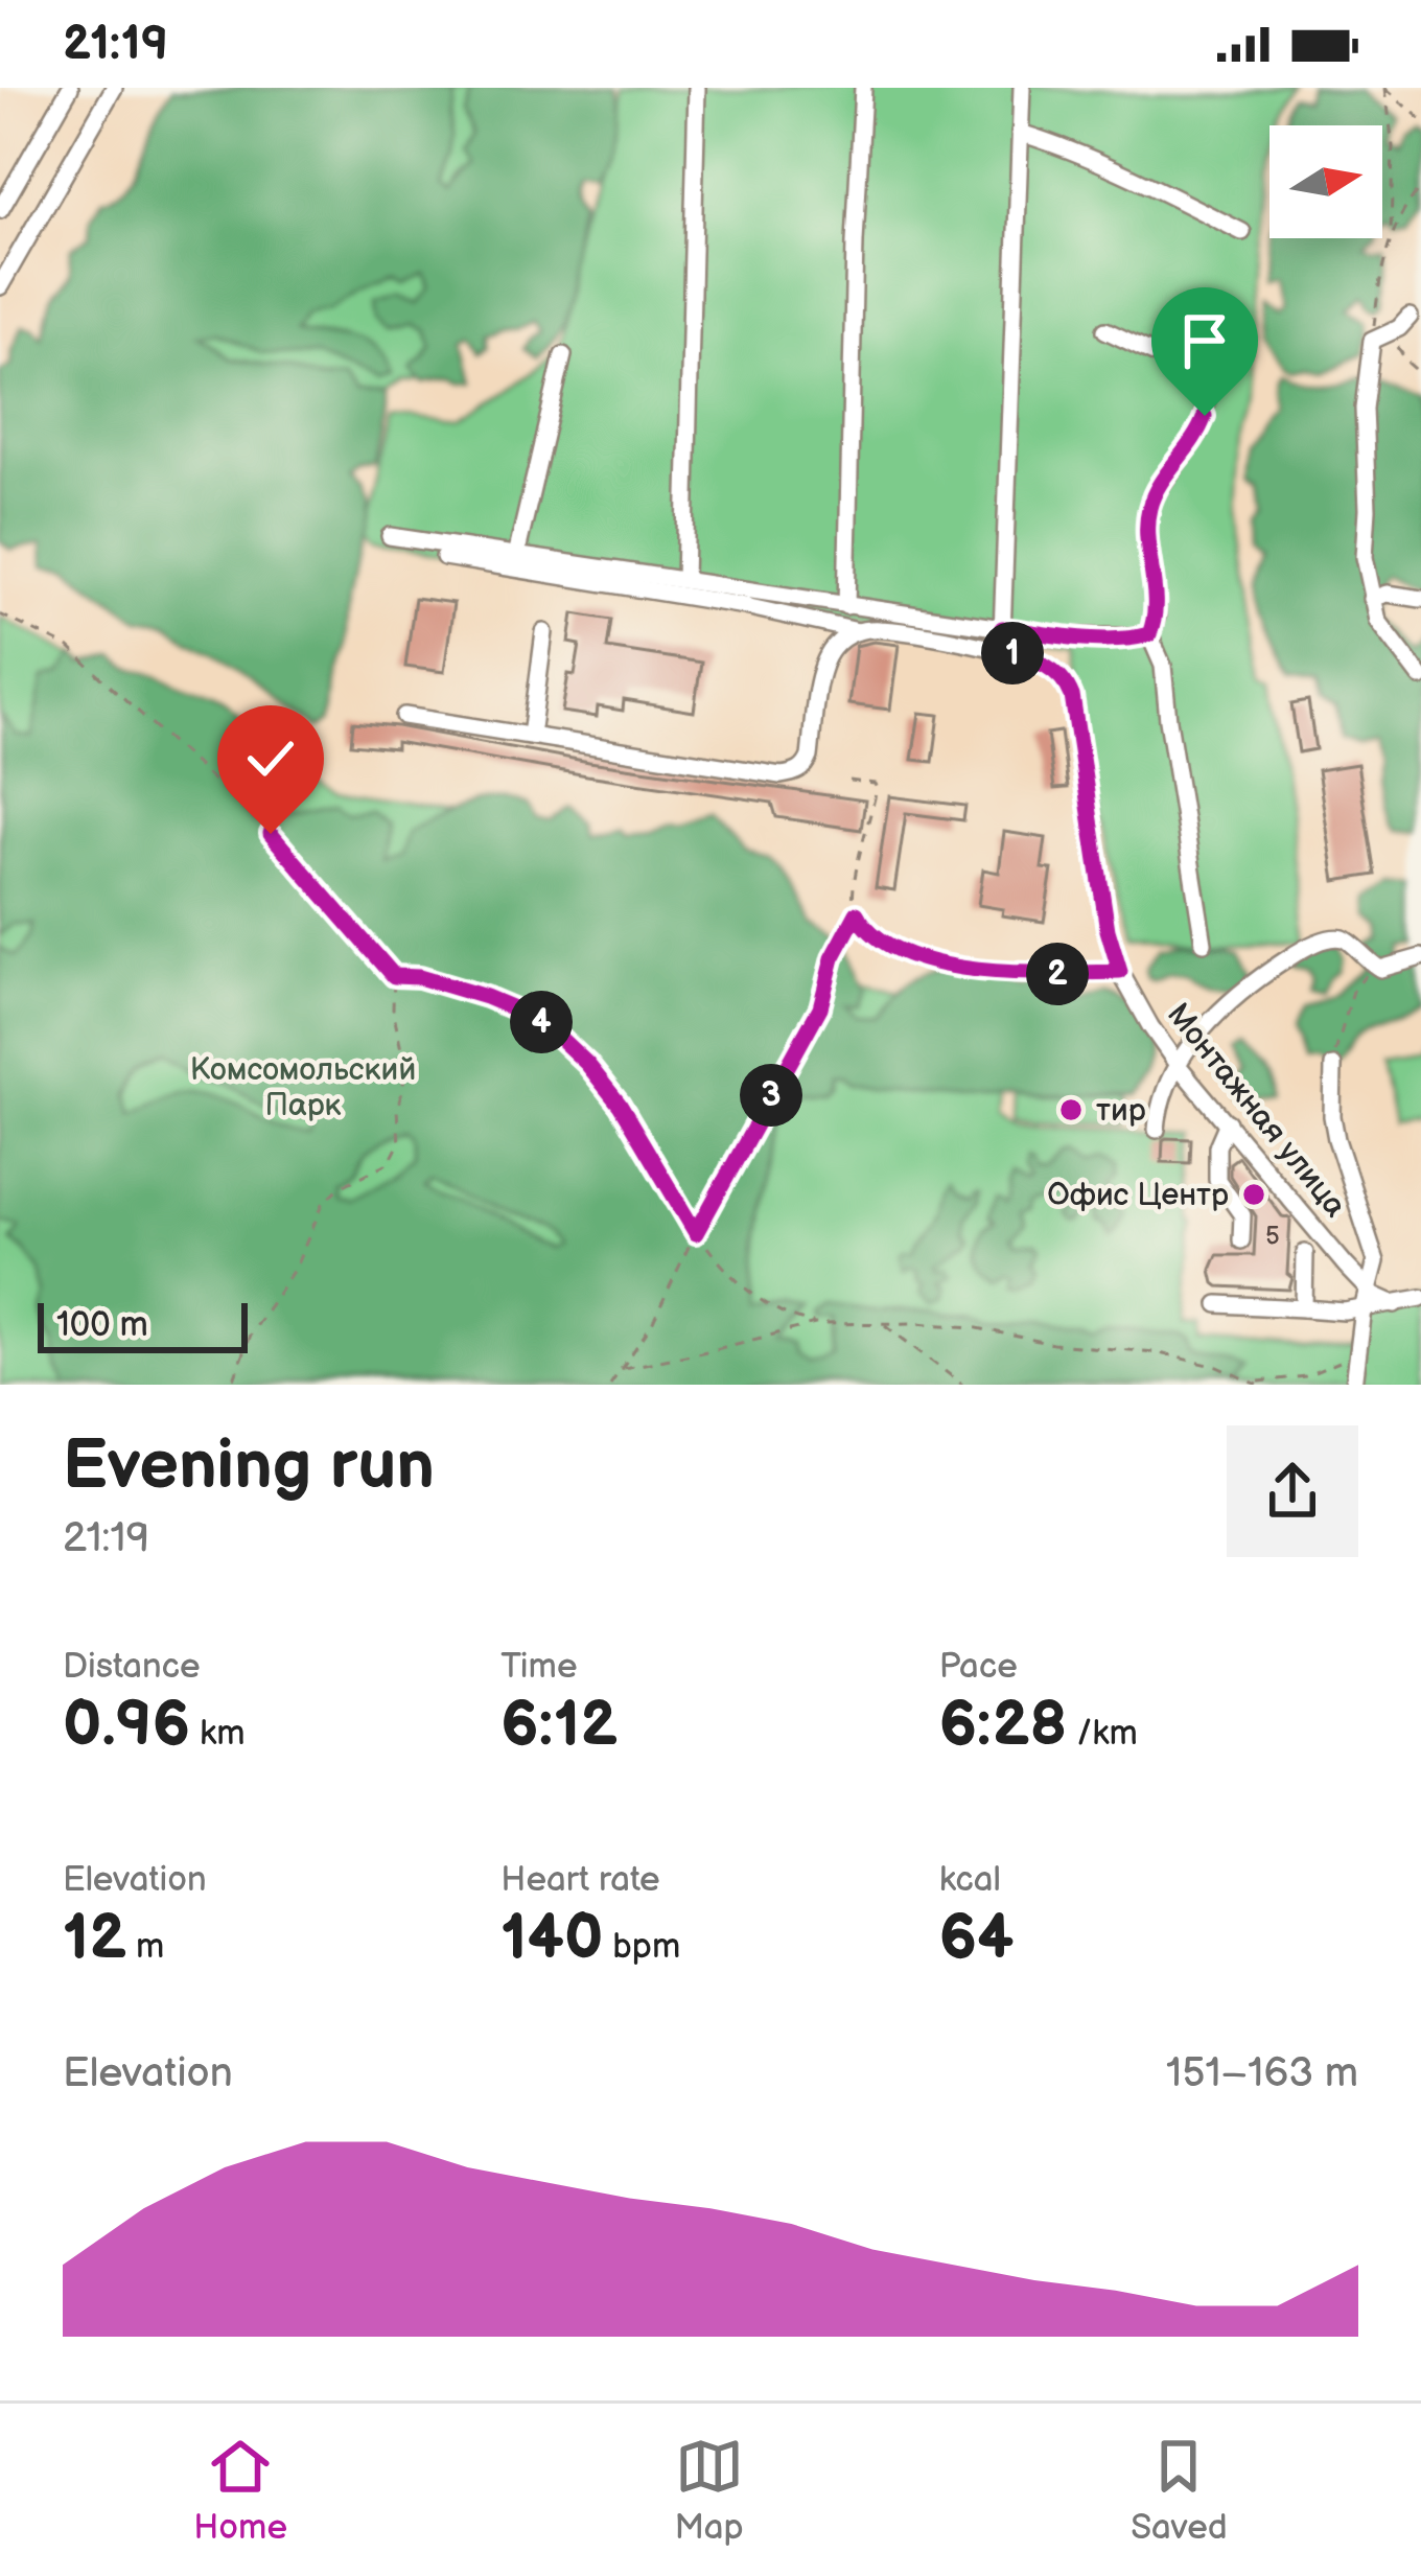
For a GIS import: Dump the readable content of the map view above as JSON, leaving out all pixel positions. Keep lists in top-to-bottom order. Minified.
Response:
{"streets":{"street":["Монтажная улица"]},"parks":["Комсомольский Парк"],"places":["тир","Офис Центр"],"house_numbers":["5"],"scale_bar":"100 m","north":"right","page":{"status":"21:19","pins":["1","2","4","3"],"scale":"100 m","heading":["Evening run","21:19"],"stats":[["Distance","0.96 km"],["Time","6:12"],["Pace","6:28 /km"],["Elevation","12 m"],["Heart rate","140 bpm"],["kcal","64"]],"chart":["Elevation","151–163 m"],"tabs":["Home","Map","Saved"]}}
